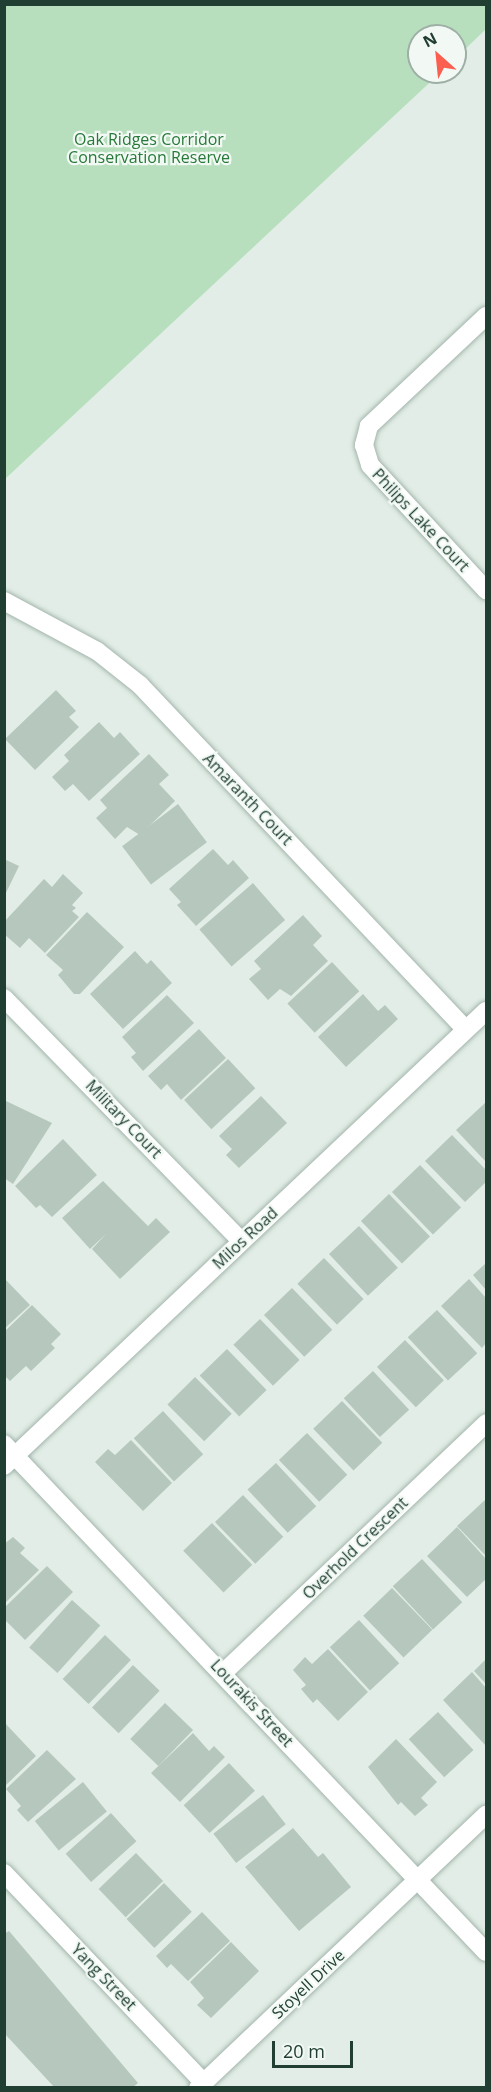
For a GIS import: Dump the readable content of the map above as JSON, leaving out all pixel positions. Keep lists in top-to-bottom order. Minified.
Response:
{"streets":{"street":["Philips Lake Court","Amaranth Court","Military Court","Milos Road","Overhold Crescent","Lourakis Street","Yang Street","Stoyell Drive"]},"crossings":[["Amaranth Court","Milos Road"],["Military Court","Milos Road"],["Milos Road","Lourakis Street"],["Overhold Crescent","Lourakis Street"],["Lourakis Street","Stoyell Drive"],["Yang Street","Stoyell Drive"]],"parks":["Oak Ridges Corridor Conservation Reserve"],"scale_bar":"20 m","north":"top left"}
